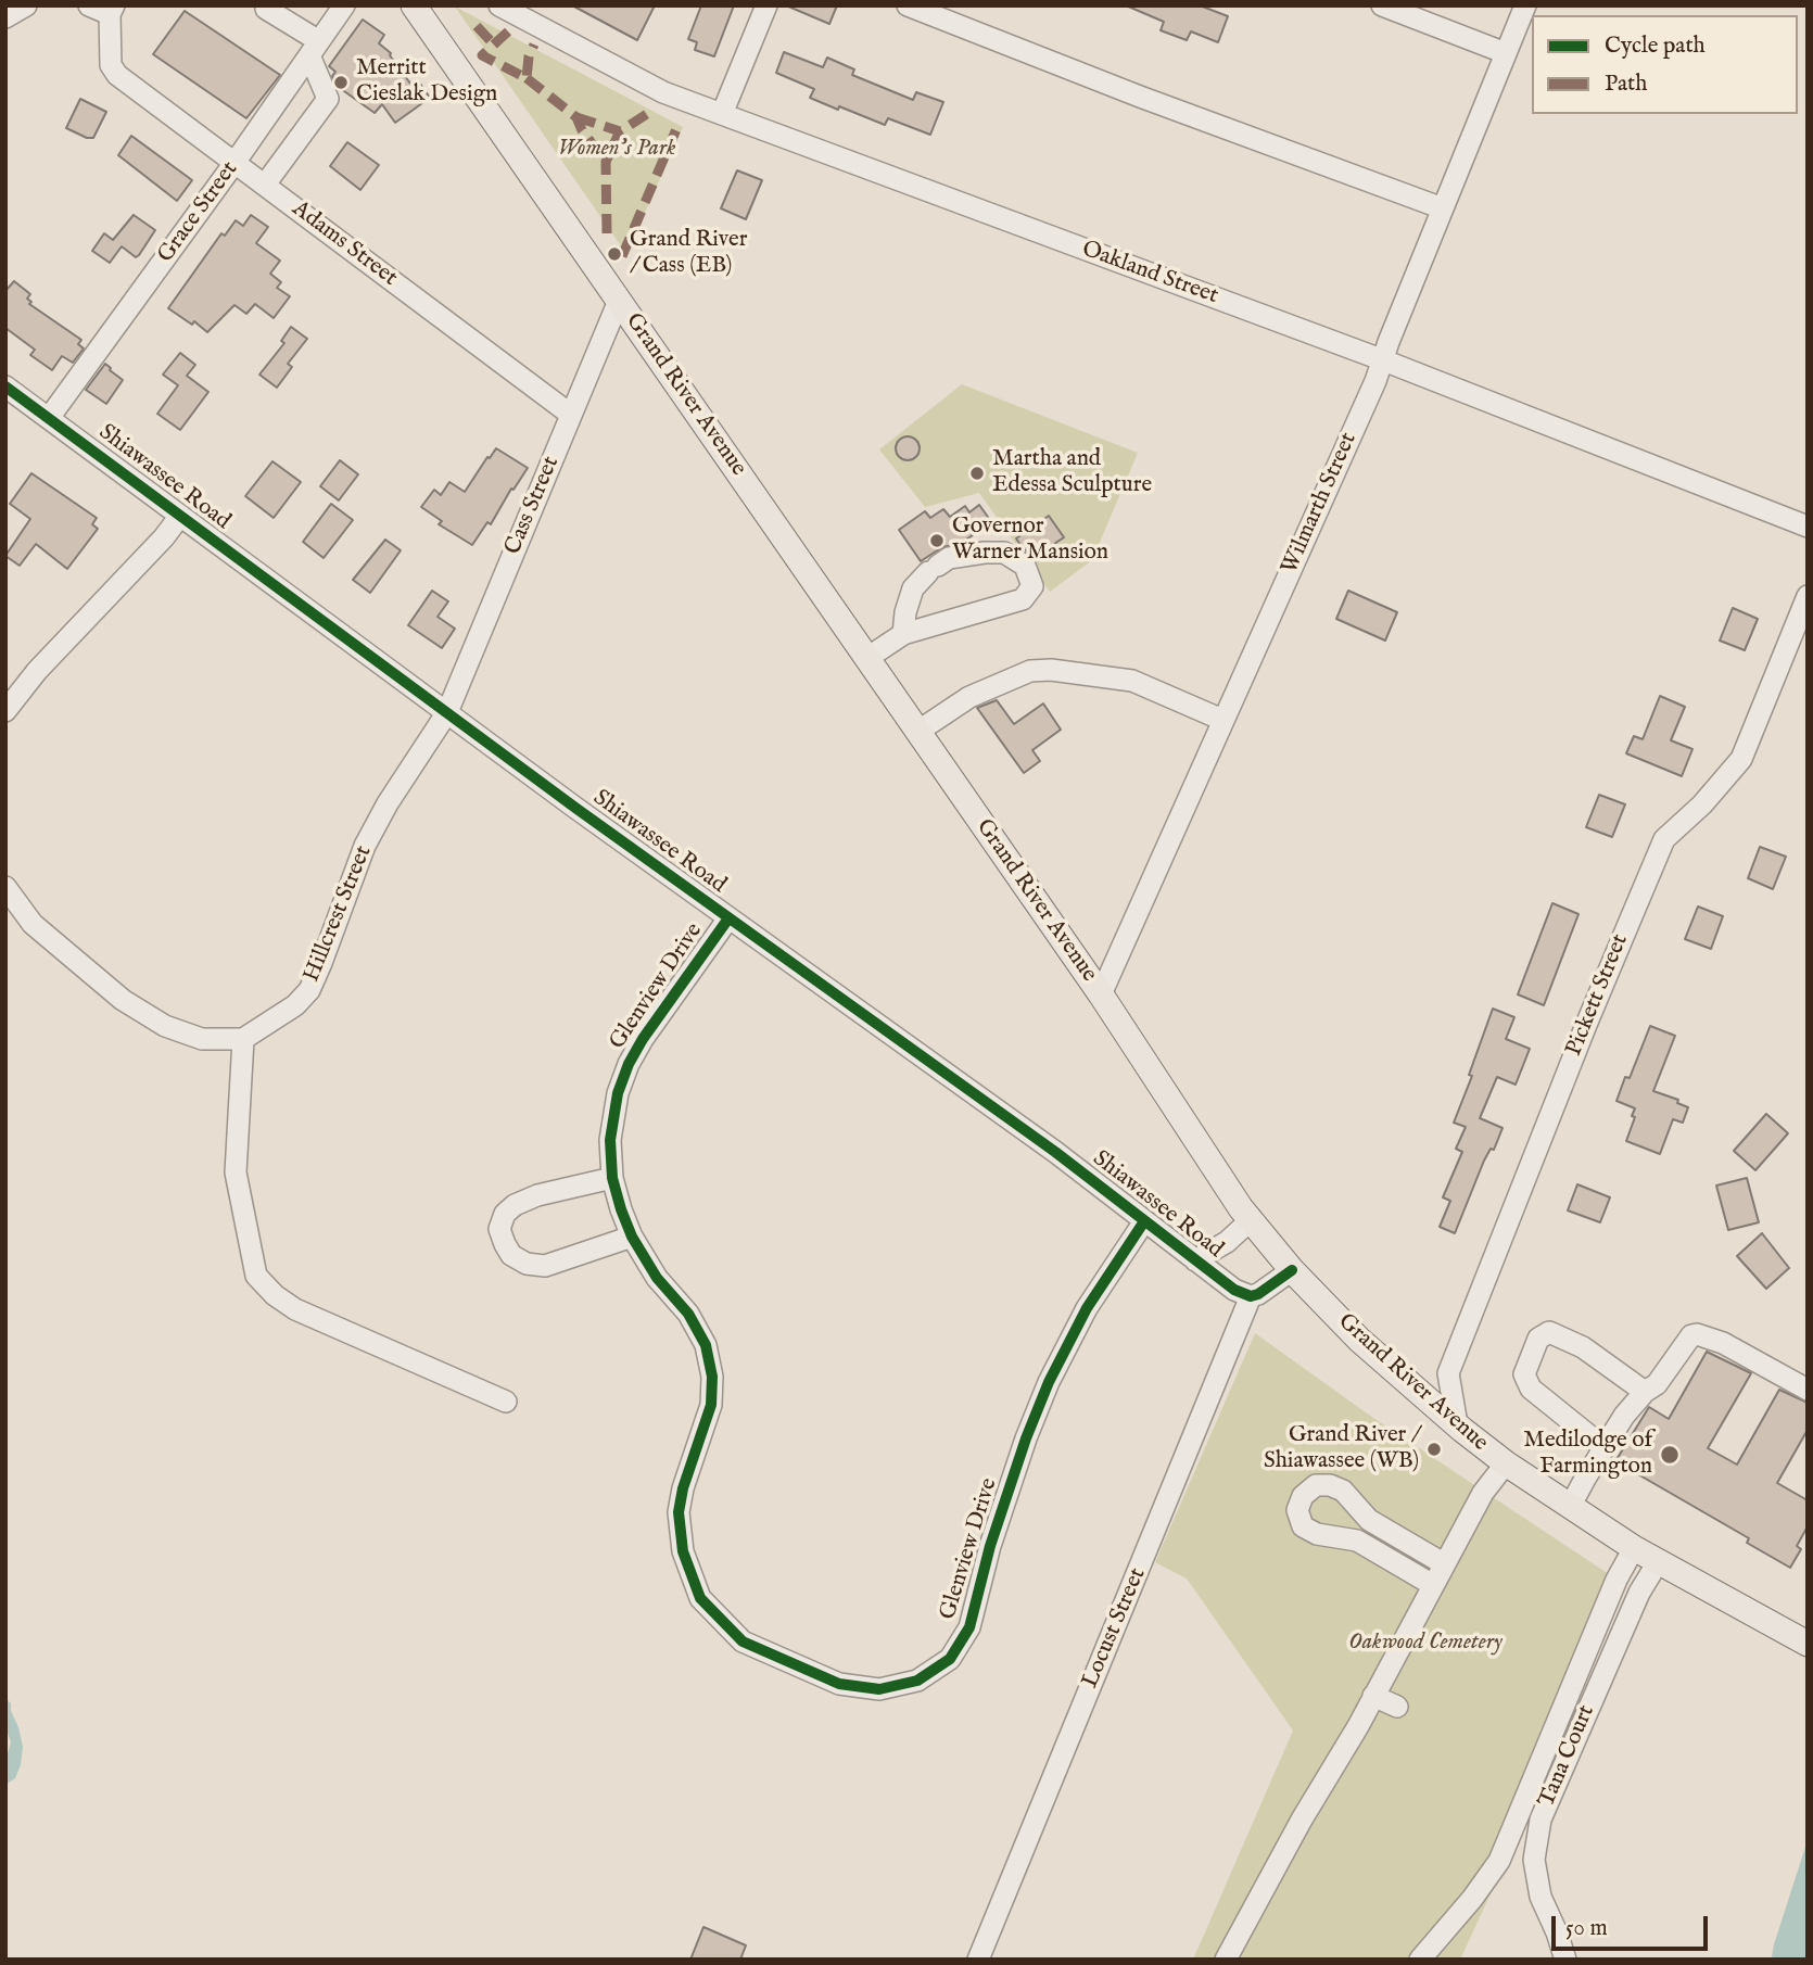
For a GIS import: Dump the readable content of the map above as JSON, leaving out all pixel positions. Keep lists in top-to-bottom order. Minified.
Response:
{"streets":{"main road":["Grand River Avenue"],"street":["Grace Street","Adams Street","Oakland Street","Shiawassee Road","Wilmarth Street","Cass Street","Hillcrest Street","Glenview Drive","Pickett Street","Locust Street","Tana Court"]},"crossings":[["Grace Street","Adams Street"],["Grace Street","Shiawassee Road"],["Adams Street","Cass Street"],["Oakland Street","Wilmarth Street"],["Grand River Avenue","Shiawassee Road"],["Grand River Avenue","Wilmarth Street"],["Grand River Avenue","Cass Street"],["Grand River Avenue","Pickett Street"],["Grand River Avenue","Tana Court"],["Shiawassee Road","Cass Street"],["Shiawassee Road","Hillcrest Street"],["Shiawassee Road","Glenview Drive"],["Shiawassee Road","Locust Street"],["Cass Street","Hillcrest Street"]],"parks":["Women's Park","Oakwood Cemetery"],"places":["Merritt Cieslak Design","Grand River / Cass (EB)","Martha and Edessa Sculpture","Governor Warner Mansion","Grand River / Shiawassee (WB)","Medilodge of Farmington"],"legend":["Cycle path","Path"],"scale_bar":"50 m"}
